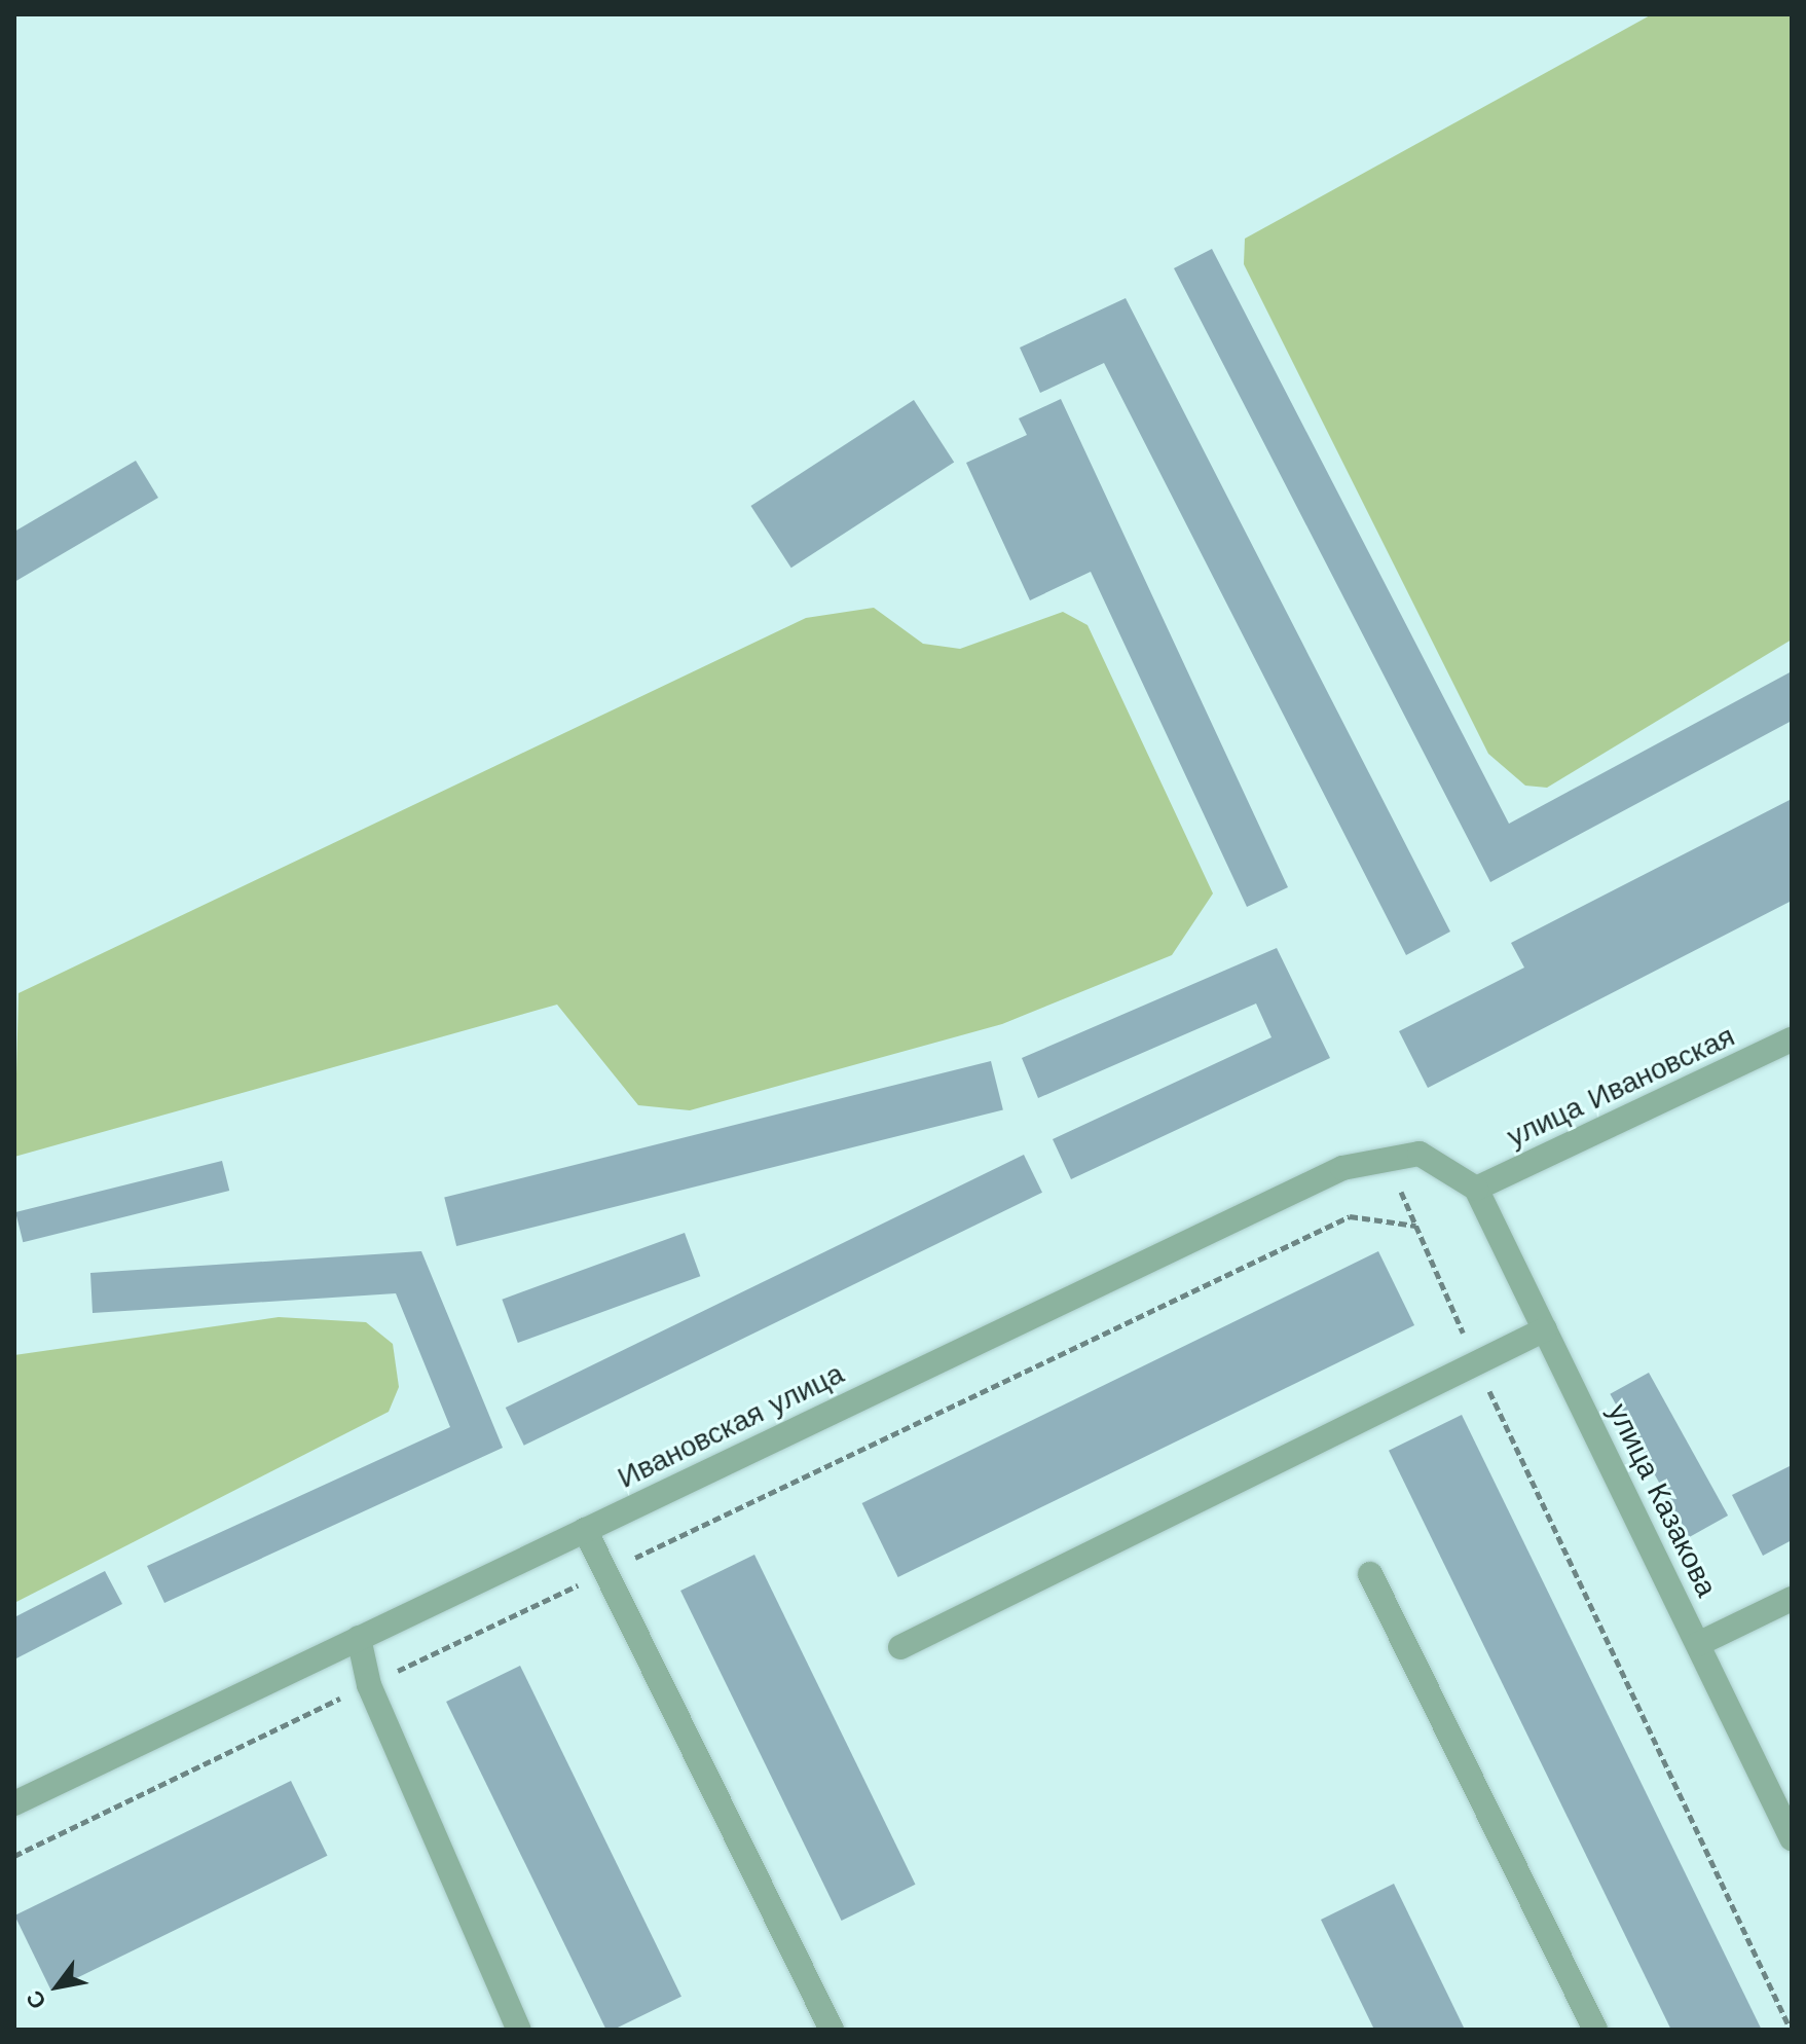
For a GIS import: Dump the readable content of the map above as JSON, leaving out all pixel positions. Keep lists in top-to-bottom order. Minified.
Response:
{"streets":{"street":["улица Ивановская","Ивановская улица","улица Казакова"]},"crossings":[["улица Ивановская","Ивановская улица"],["улица Ивановская","улица Казакова"],["Ивановская улица","улица Казакова"]],"north":"bottom left"}
